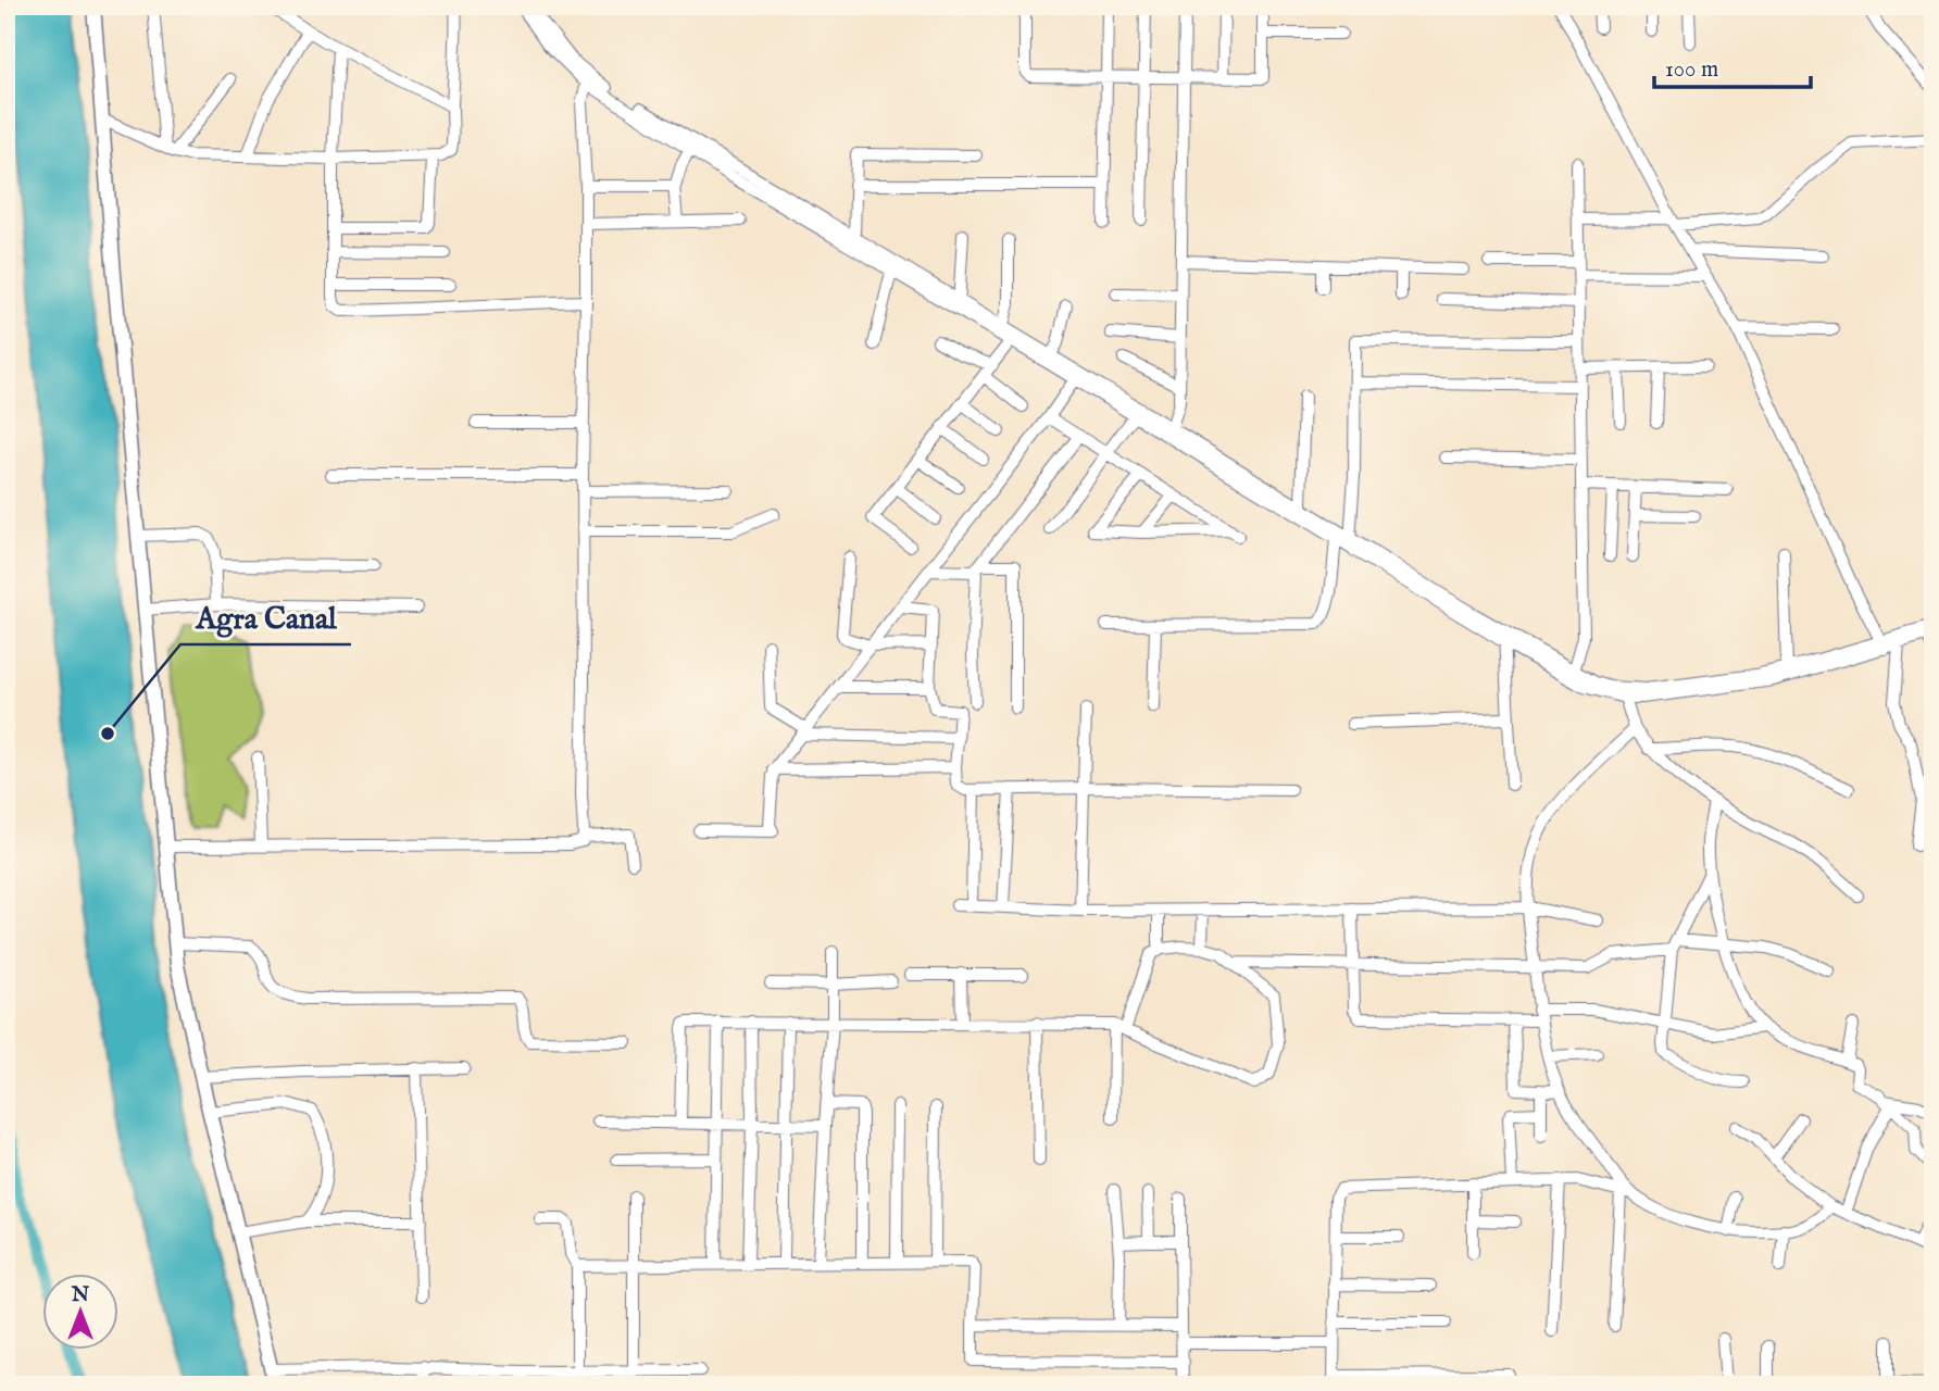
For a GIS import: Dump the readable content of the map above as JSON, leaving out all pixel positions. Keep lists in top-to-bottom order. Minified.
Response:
{"places":["Agra Canal"],"scale_bar":"100 m","north":"top"}
